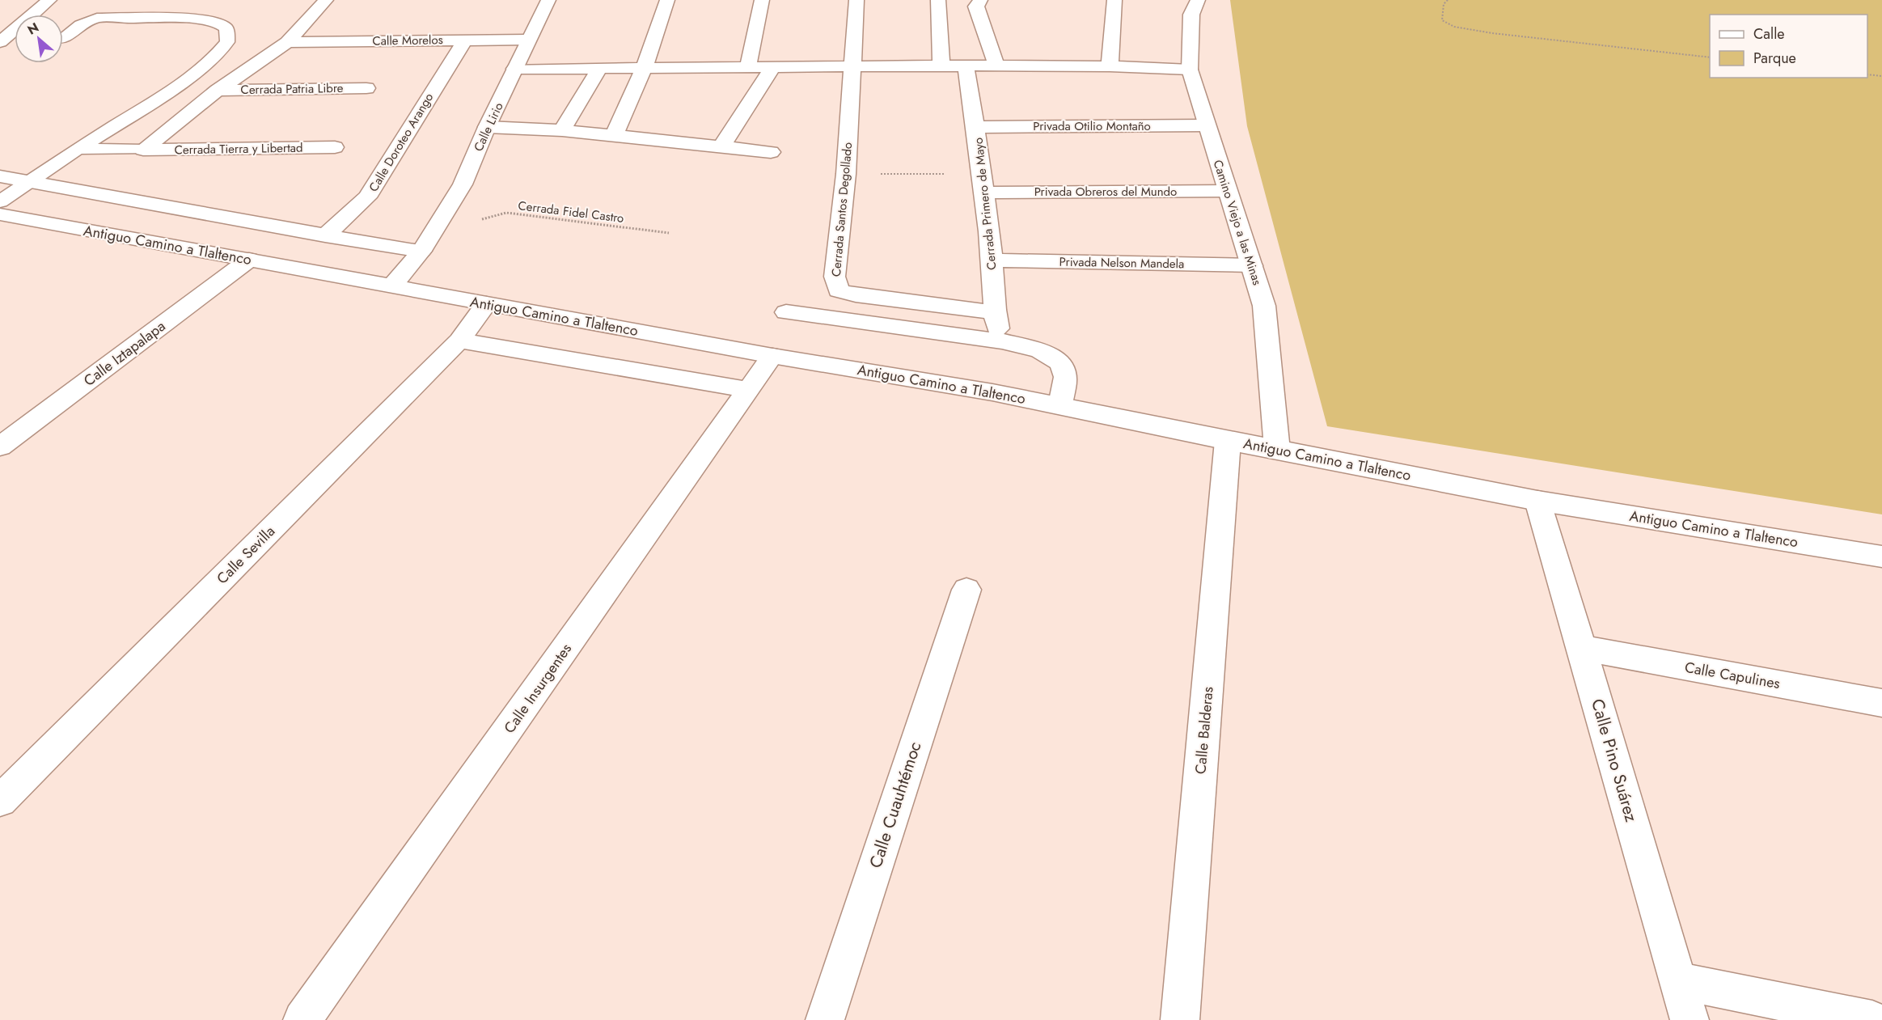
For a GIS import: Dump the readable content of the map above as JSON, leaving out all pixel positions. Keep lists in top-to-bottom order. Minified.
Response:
{"streets":{"street":["Calle Morelos","Cerrada Patria Libre","Privada Otilio Montaño","Calle Lirio","Calle Doroteo Arango","Cerrada Tierra y Libertad","Privada Obreros del Mundo","Cerrada Primero de Mayo","Cerrada Santos Degollado","Camino Viejo a las Minas","Antiguo Camino a Tlaltenco","Privada Nelson Mandela","Calle Iztapalapa","Calle Sevilla","Calle Capulines","Calle Insurgentes","Calle Balderas","Calle Pino Suárez","Calle Cuauhtémoc"],"path":["Cerrada Fidel Castro"]},"crossings":[["Calle Morelos","Calle Lirio"],["Calle Morelos","Calle Doroteo Arango"],["Privada Otilio Montaño","Cerrada Primero de Mayo"],["Privada Otilio Montaño","Camino Viejo a las Minas"],["Calle Lirio","Antiguo Camino a Tlaltenco"],["Privada Obreros del Mundo","Cerrada Primero de Mayo"],["Privada Obreros del Mundo","Camino Viejo a las Minas"],["Cerrada Primero de Mayo","Cerrada Santos Degollado"],["Cerrada Primero de Mayo","Privada Nelson Mandela"],["Camino Viejo a las Minas","Antiguo Camino a Tlaltenco"],["Camino Viejo a las Minas","Privada Nelson Mandela"],["Antiguo Camino a Tlaltenco","Calle Iztapalapa"],["Antiguo Camino a Tlaltenco","Calle Sevilla"],["Antiguo Camino a Tlaltenco","Calle Insurgentes"],["Antiguo Camino a Tlaltenco","Calle Balderas"],["Antiguo Camino a Tlaltenco","Calle Pino Suárez"],["Calle Capulines","Calle Pino Suárez"]],"legend":["Calle","Parque"],"north":"top left"}
